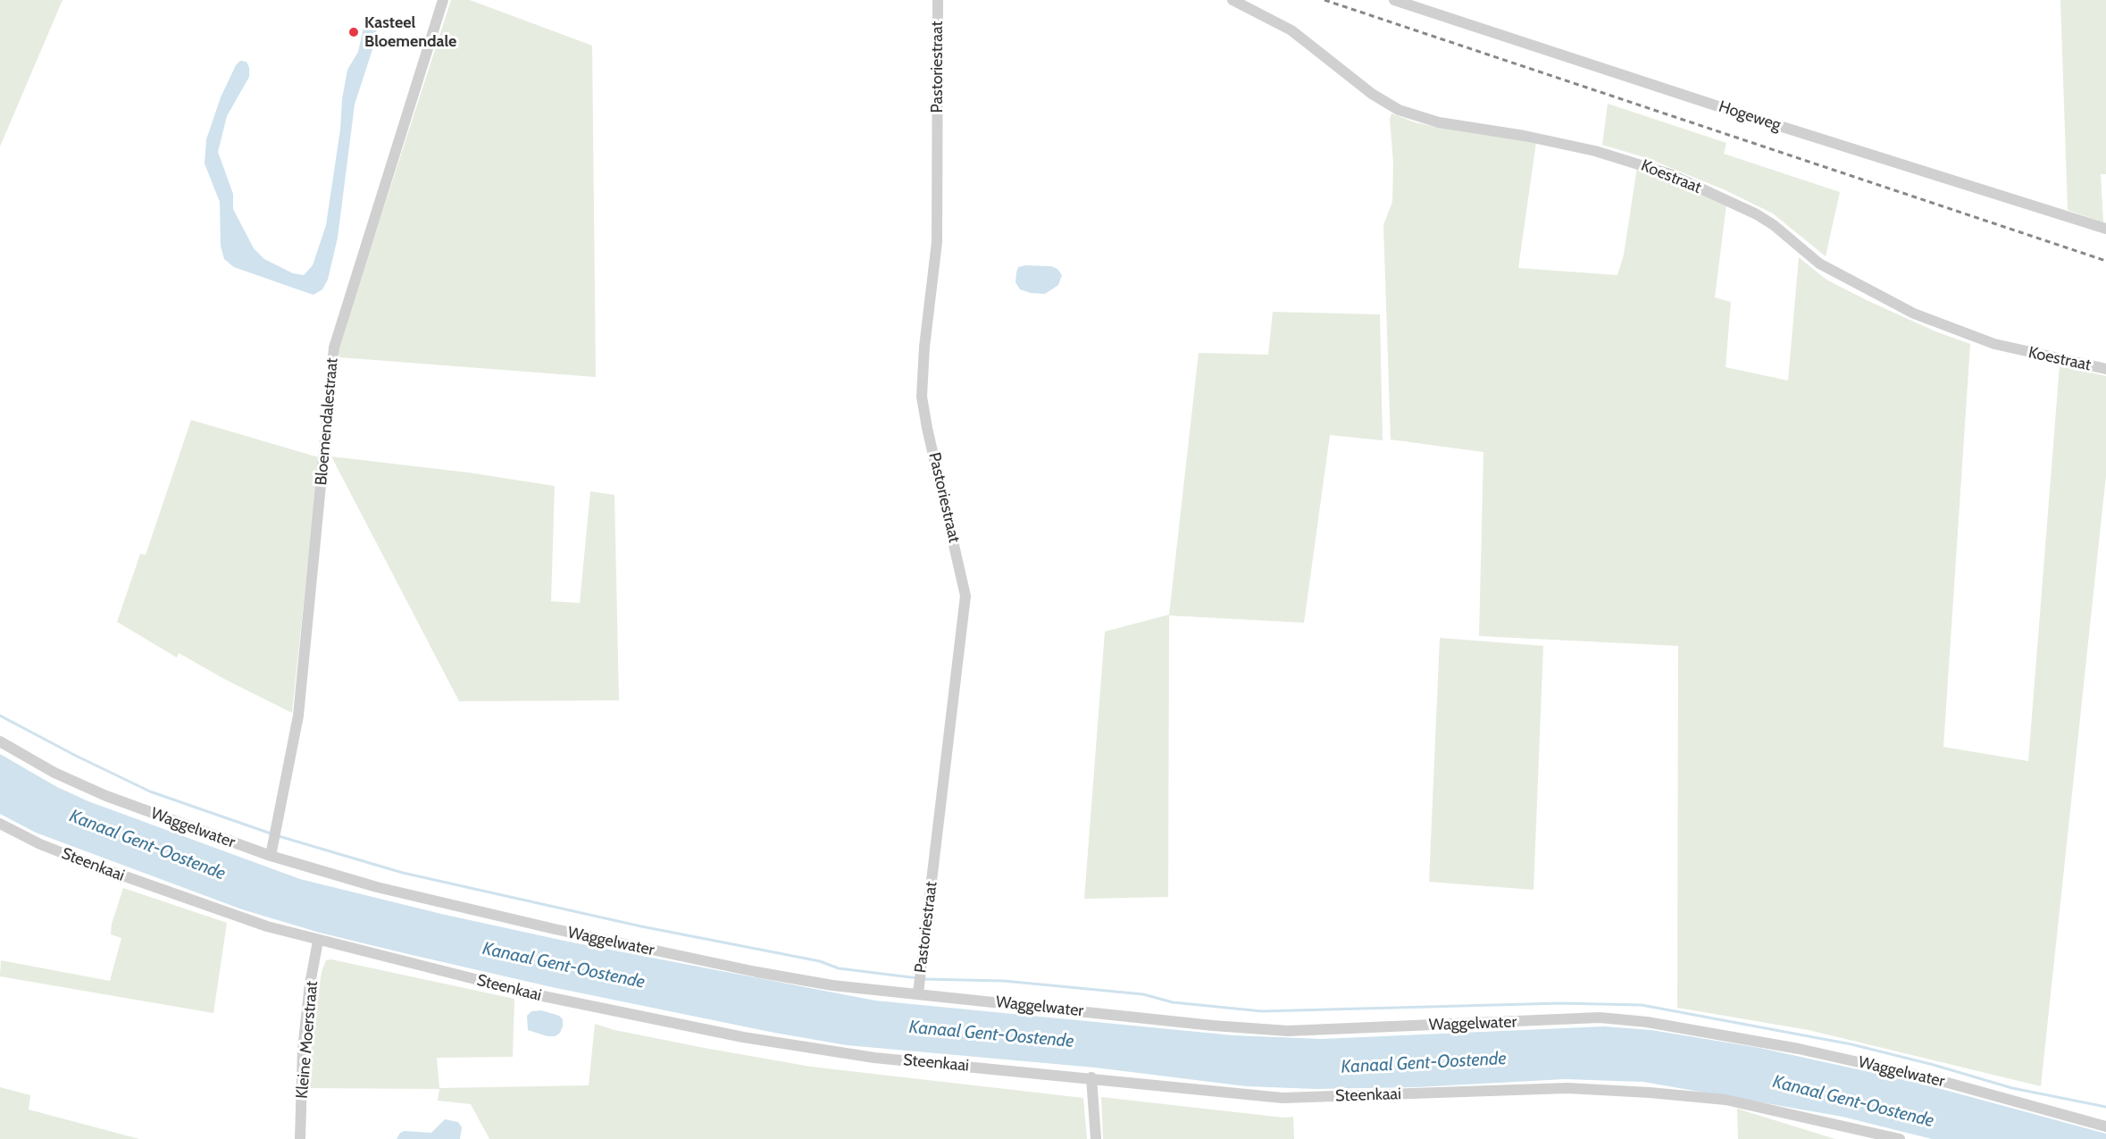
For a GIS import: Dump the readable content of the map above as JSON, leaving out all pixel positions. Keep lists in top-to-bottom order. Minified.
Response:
{"streets":{"street":["Pastoriestraat","Hogeweg","Koestraat","Bloemendalestraat","Waggelwater","Steenkaai","Kleine Moerstraat"]},"crossings":[["Pastoriestraat","Waggelwater"],["Bloemendalestraat","Waggelwater"],["Steenkaai","Kleine Moerstraat"]],"water":["Kanaal Gent-Oostende"],"places":["Kasteel Bloemendale"]}
